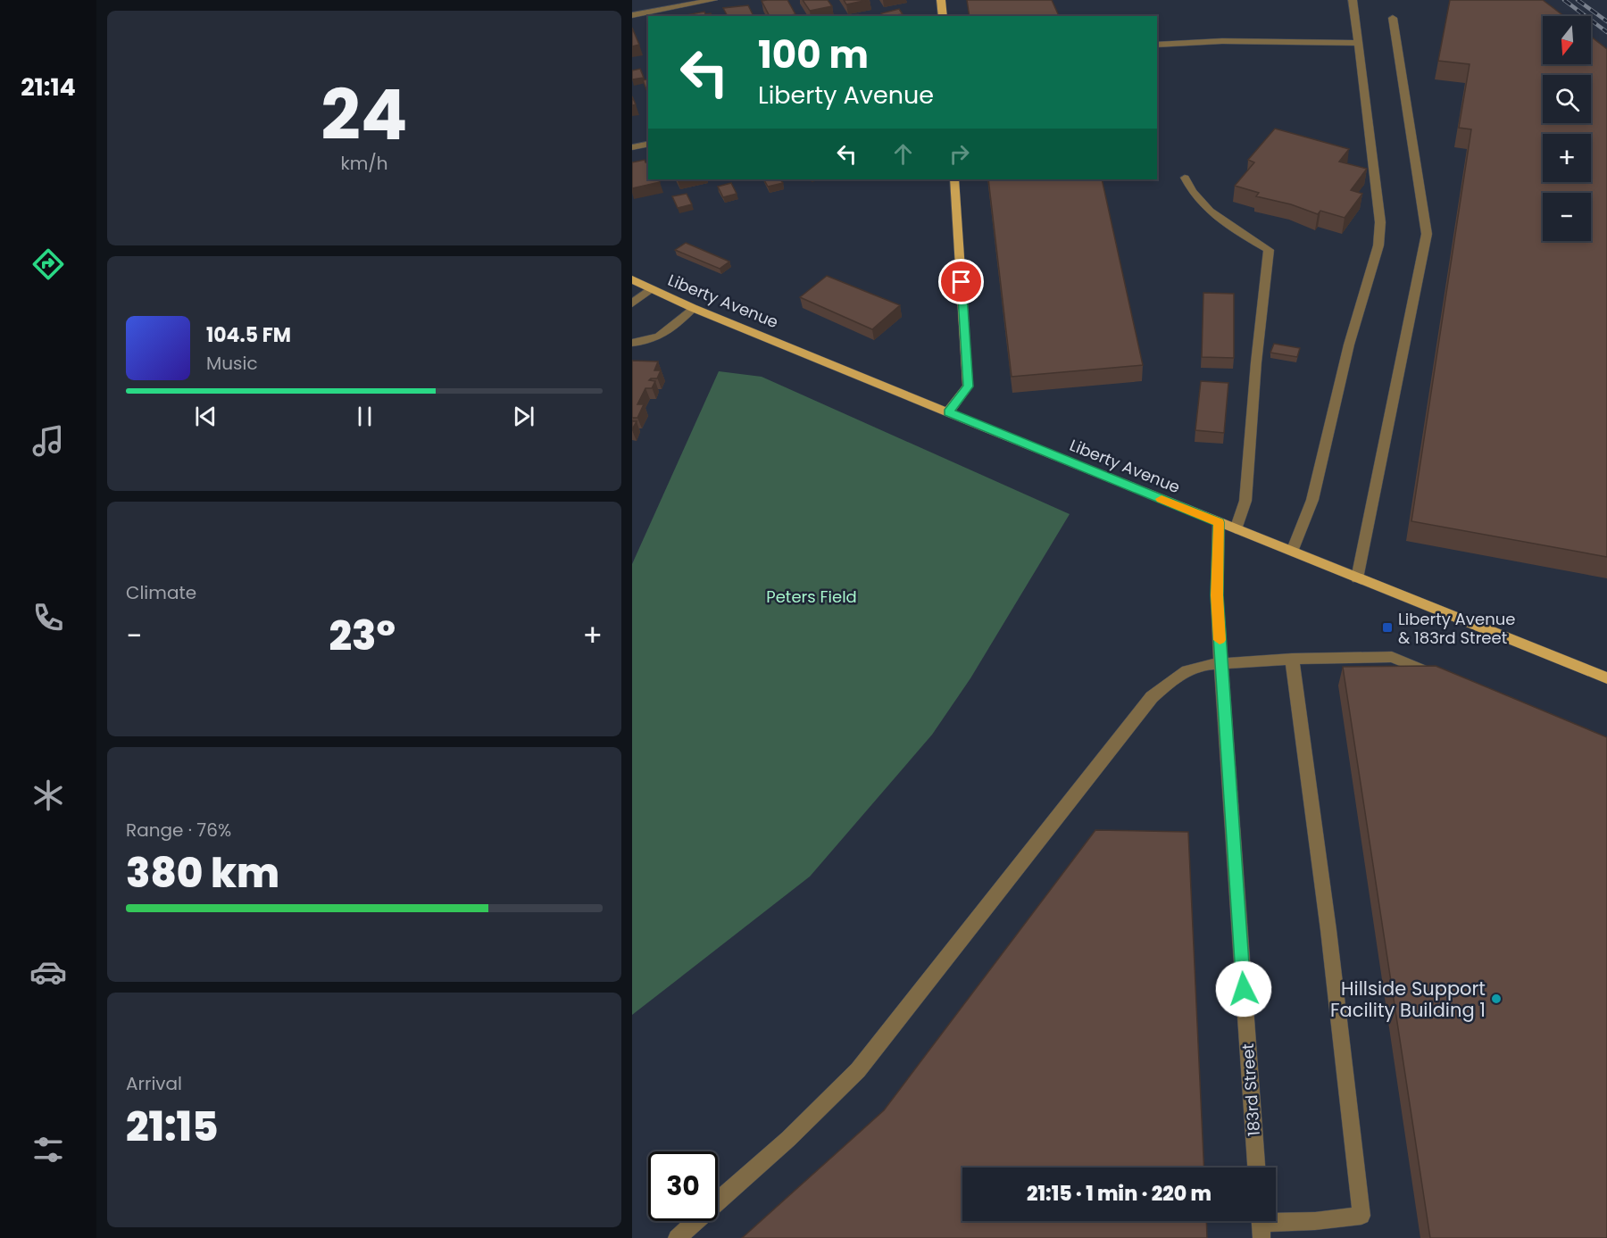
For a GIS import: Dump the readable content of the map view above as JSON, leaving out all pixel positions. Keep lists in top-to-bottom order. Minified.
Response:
{"streets":{"main road":["Liberty Avenue"],"street":["183rd Street"]},"crossings":[["Liberty Avenue","183rd Street"]],"parks":["Peters Field"],"places":{"transit":["Liberty Avenue & 183rd Street"],"other":["Hillside Support Facility Building 1"]},"north":"bottom","page":{"tabs":"21:14","tile":[["24","km/h"],"Climate",["Range · 76%","380 km"],["Arrival","21:15"]],"map_buttons":["+","−"],"turn":["100 m","Liberty Avenue"],"song":["104.5 FM","Music"],"heat":["−","23°","+"],"limit":"30","trip":"21:15 · 1 min · 220 m"}}
